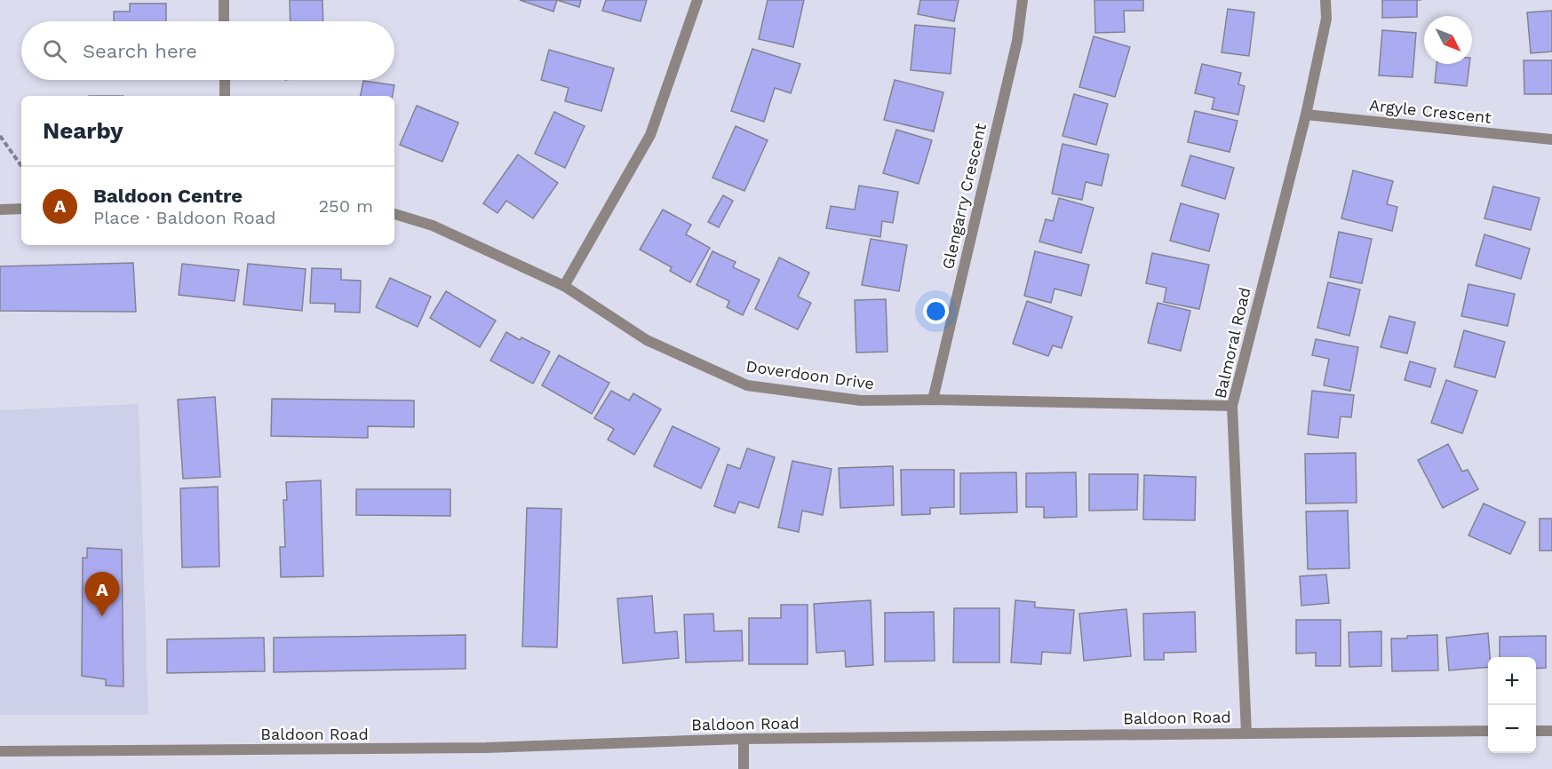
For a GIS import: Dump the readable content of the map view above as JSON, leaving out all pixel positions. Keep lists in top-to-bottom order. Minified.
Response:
{"streets":{"street":["Argyle Crescent","Glengarry Crescent","Balmoral Road","Doverdoon Drive","Baldoon Road"]},"crossings":[["Argyle Crescent","Balmoral Road"],["Glengarry Crescent","Doverdoon Drive"],["Balmoral Road","Doverdoon Drive"],["Balmoral Road","Baldoon Road"]],"north":"bottom right","page":{"search":"Search here","heading":"Nearby","list":[{"mark":"A","name":"Baldoon Centre","note":"Place · Baldoon Road","value":"250 m"}],"pins":"A","map_buttons":["+","−"]}}
